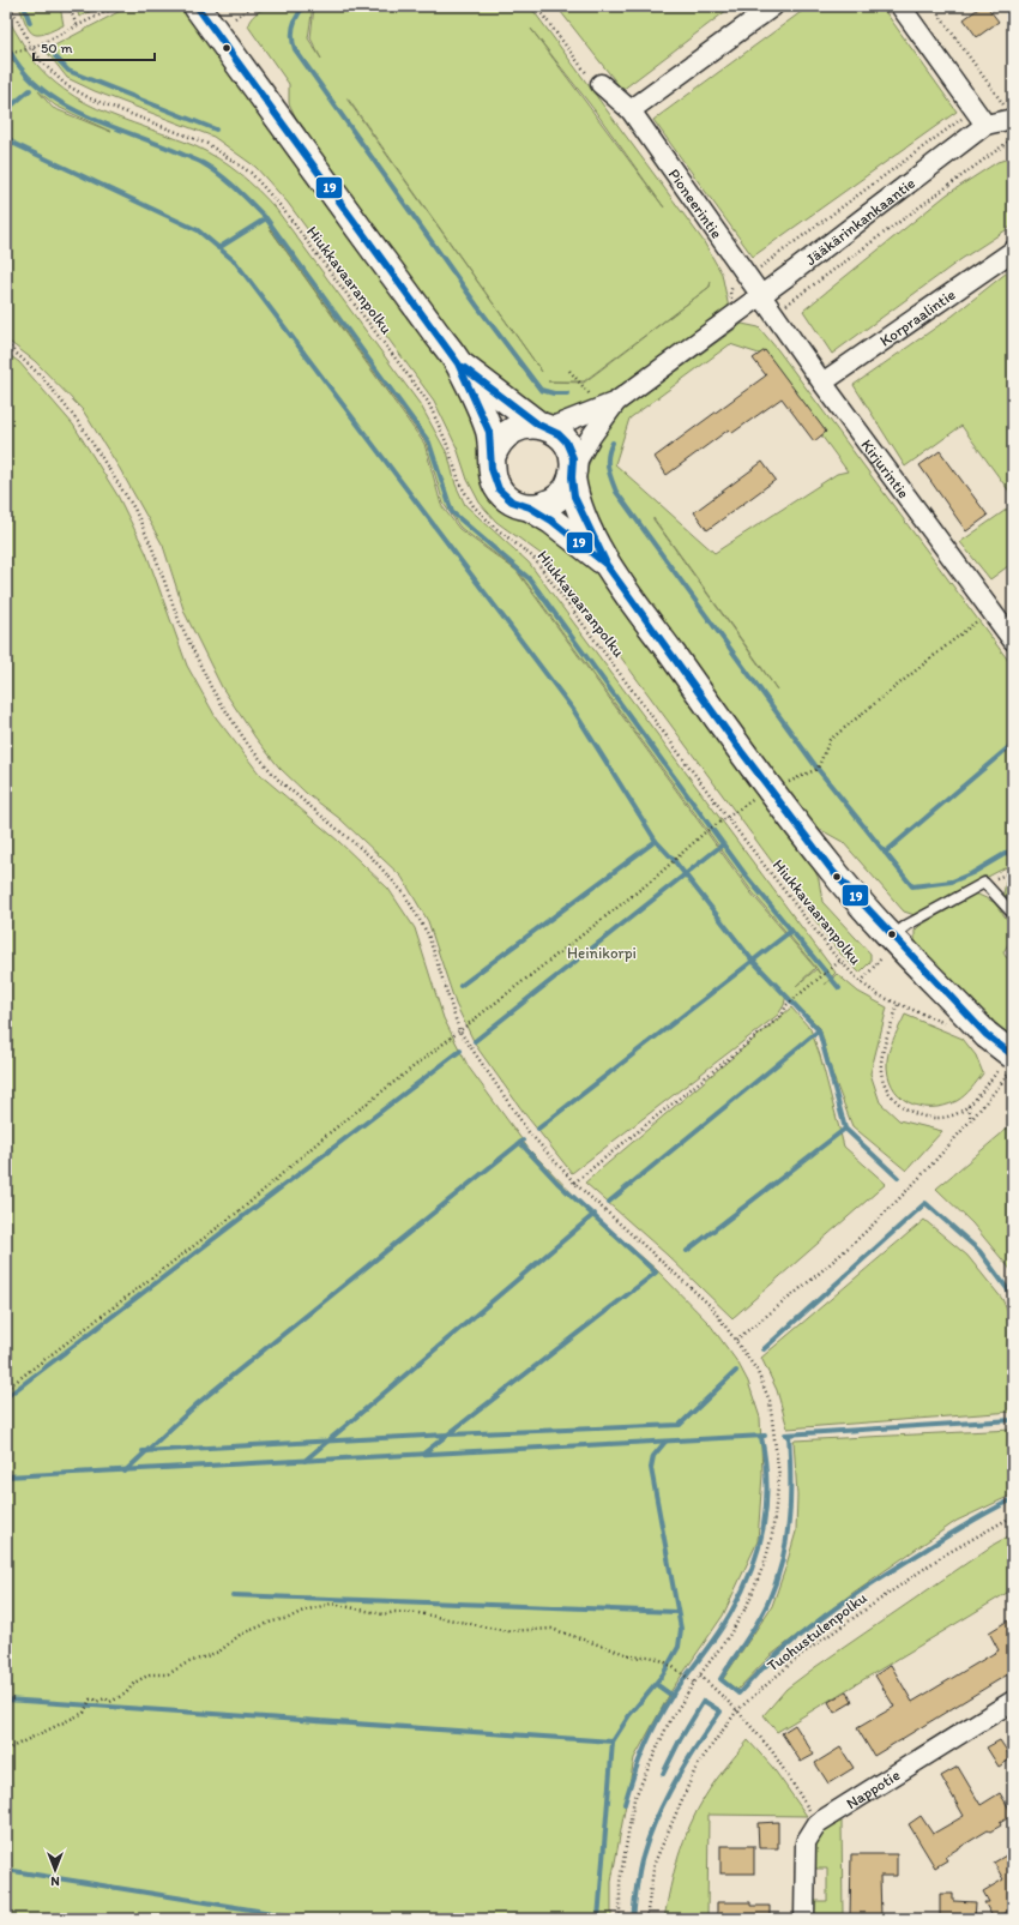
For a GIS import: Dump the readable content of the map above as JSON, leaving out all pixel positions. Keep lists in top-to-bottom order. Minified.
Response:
{"streets":{"street":["Pioneerintie","Jääkärinkankaantie","Korpraalintie","Kirjurintie","Nappotie"],"path":["Hiukkavaaranpolku","Tuohustulenpolku"]},"crossings":[["Pioneerintie","Jääkärinkankaantie"],["Pioneerintie","Kirjurintie"],["Jääkärinkankaantie","Kirjurintie"],["Korpraalintie","Kirjurintie"]],"parks":["Heinikorpi"],"lines":["transit line 19"],"scale_bar":"50 m","north":"bottom"}
